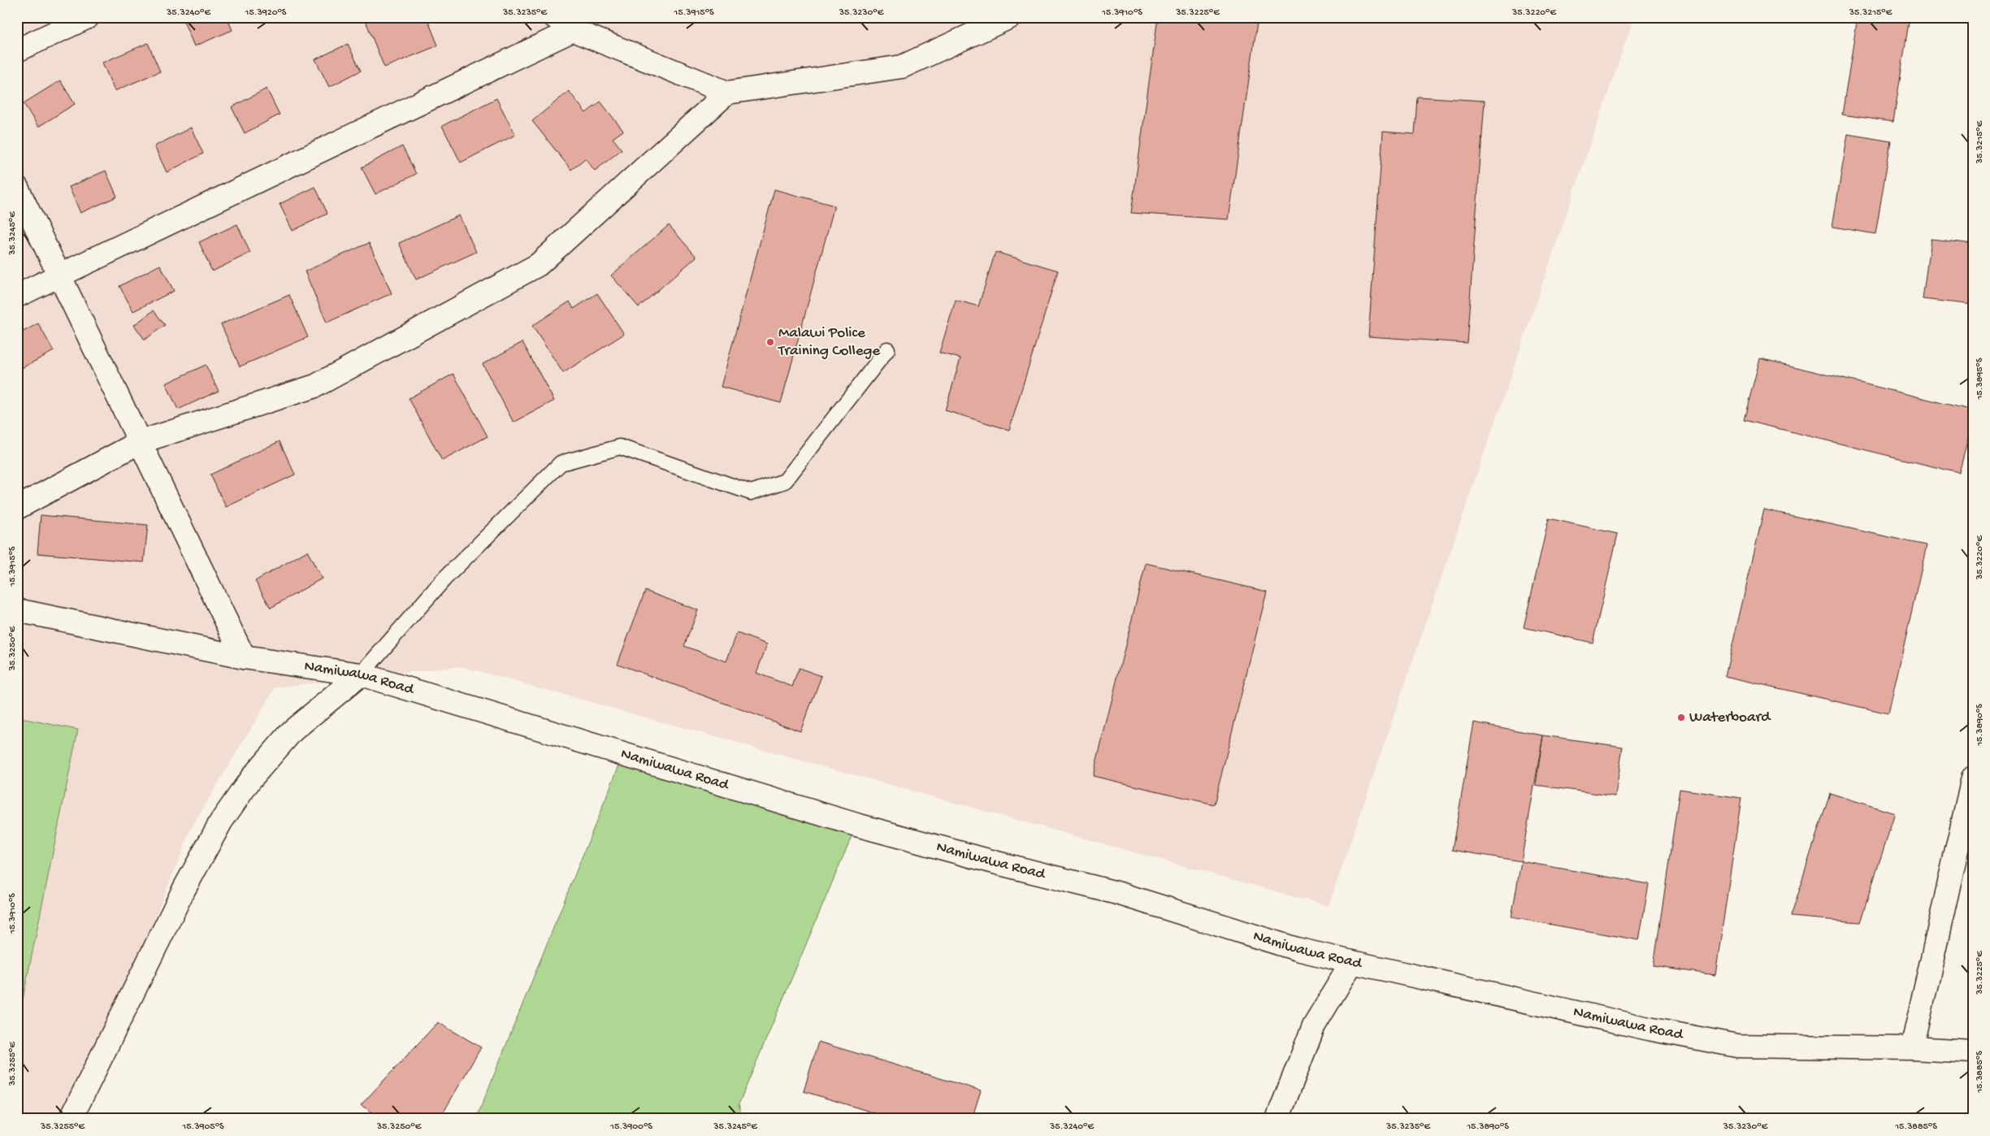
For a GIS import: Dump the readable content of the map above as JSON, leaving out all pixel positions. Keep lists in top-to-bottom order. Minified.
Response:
{"streets":{"street":["Namiwawa Road"]},"places":["Malawi Police Training College","Waterboard"],"coordinates":["35.3240°E","15.3920°S","35.3235°E","15.3915°S","35.3230°E","15.3910°S","35.3225°E","35.3220°E","35.3215°E","35.3245°E","15.3895°S","35.3250°E","15.3890°S","35.3255°E","15.3885°S","15.3905°S","15.3900°S"]}
